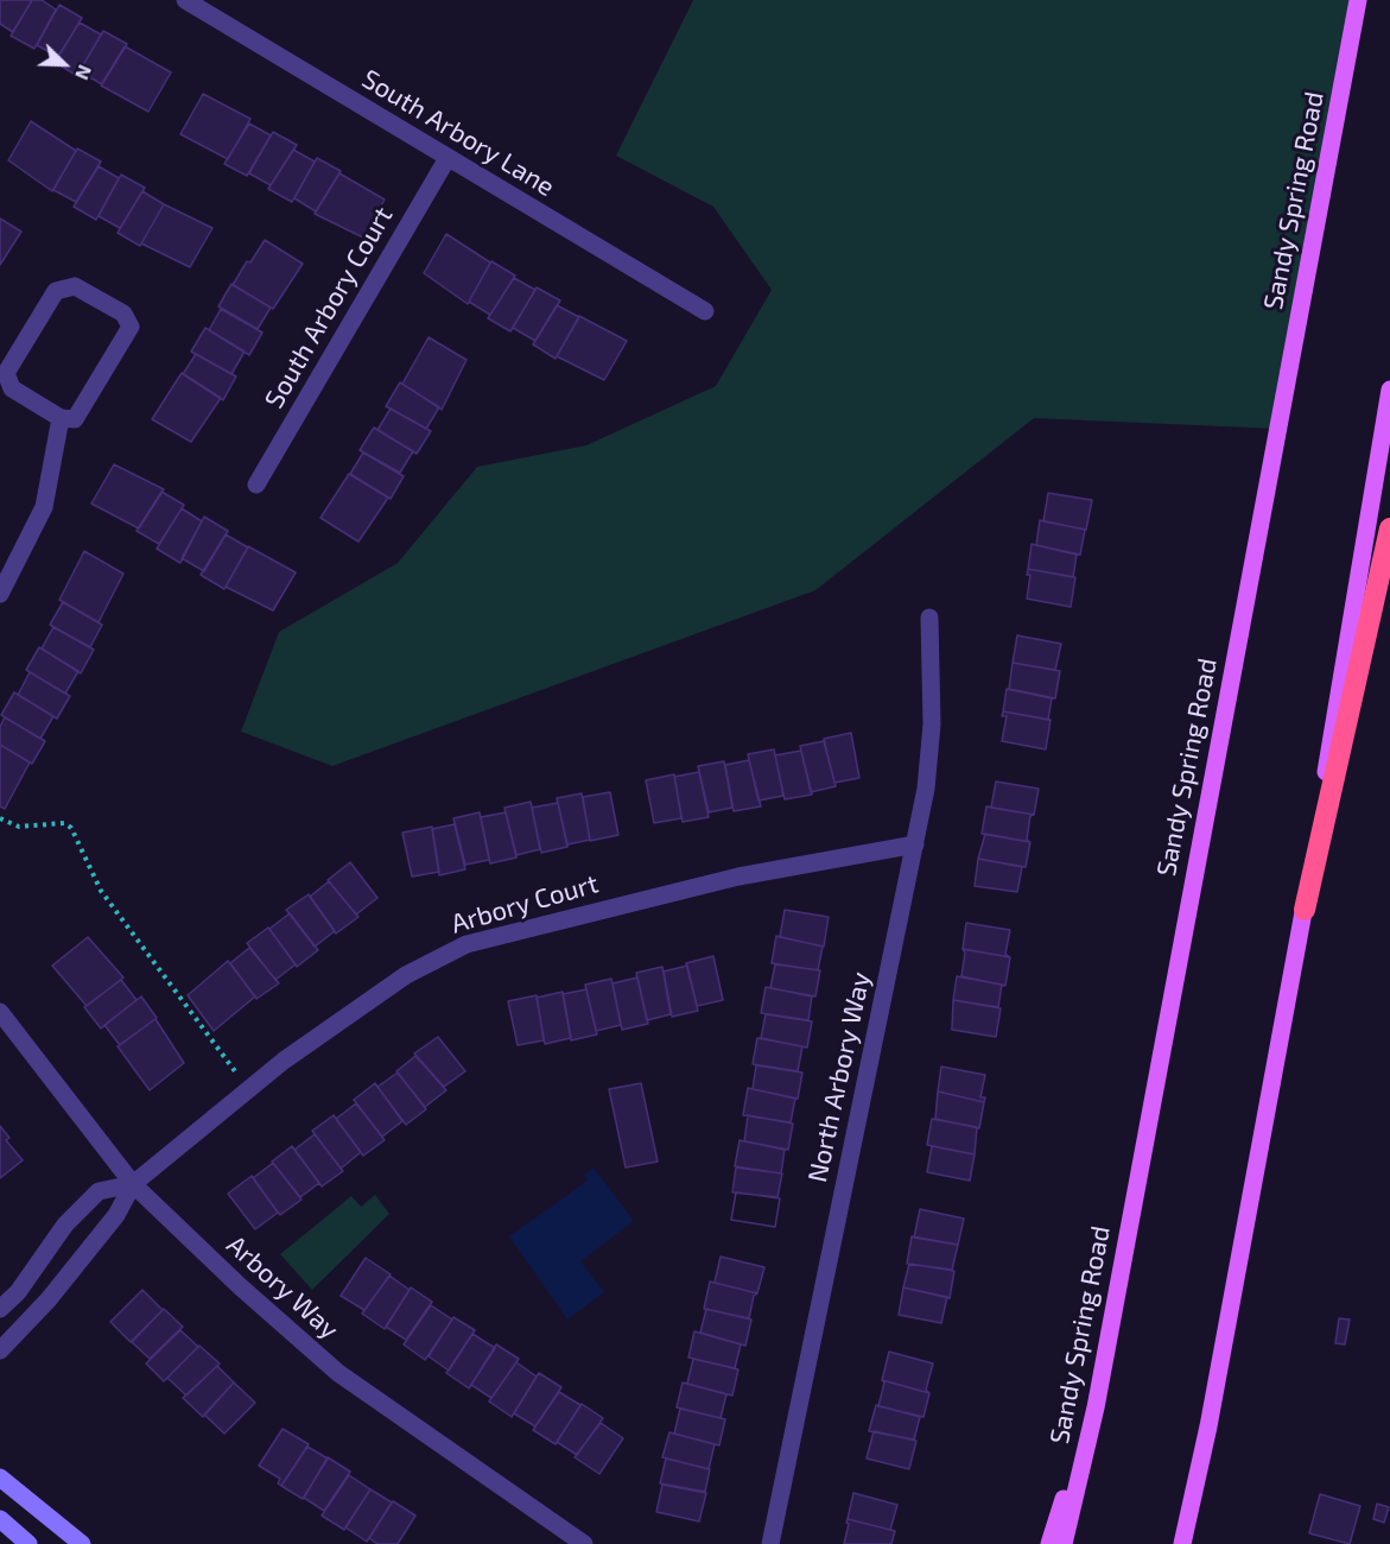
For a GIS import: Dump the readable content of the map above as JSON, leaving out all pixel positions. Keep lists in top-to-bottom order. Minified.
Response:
{"streets":{"main road":["Sandy Spring Road"],"street":["South Arbory Lane","South Arbory Court","Arbory Court","North Arbory Way","Arbory Way"]},"crossings":[["South Arbory Lane","South Arbory Court"],["Arbory Court","North Arbory Way"],["Arbory Court","Arbory Way"]],"north":"bottom right"}
